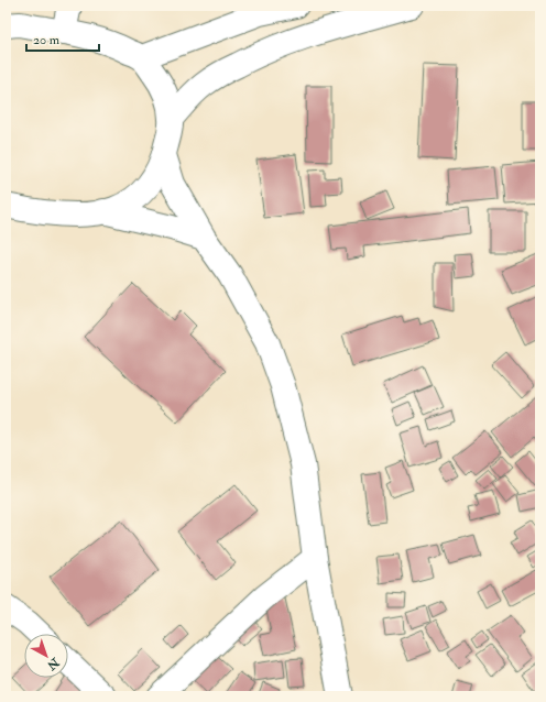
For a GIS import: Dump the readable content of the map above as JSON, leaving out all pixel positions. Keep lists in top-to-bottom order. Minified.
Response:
{"scale_bar":"20 m","north":"bottom right"}
